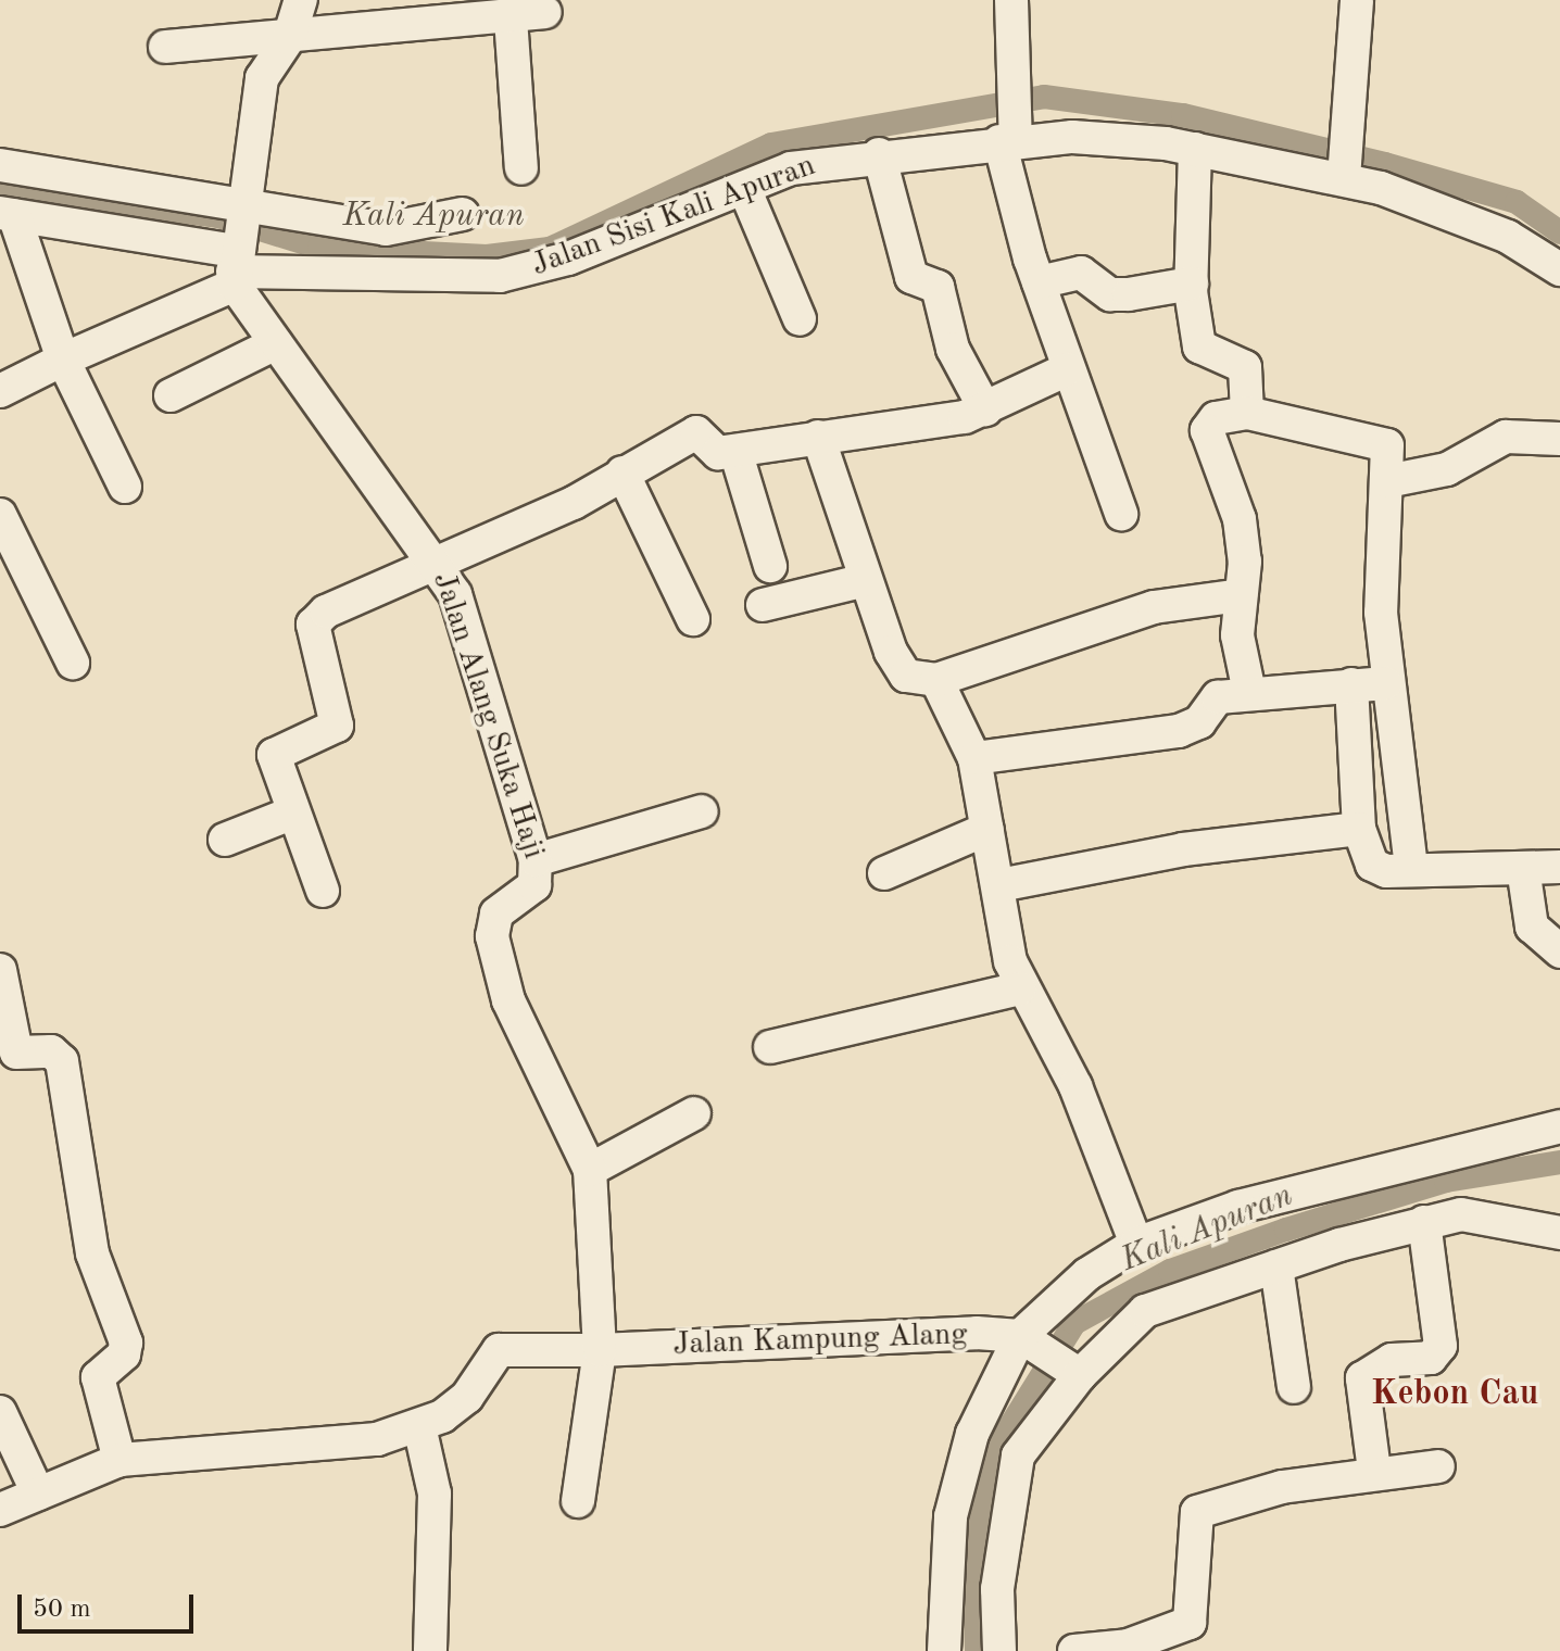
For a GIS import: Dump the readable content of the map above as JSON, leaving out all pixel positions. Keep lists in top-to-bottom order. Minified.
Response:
{"streets":{"street":["Jalan Sisi Kali Apuran","Jalan Alang Suka Haji","Jalan Kampung Alang"]},"crossings":[["Jalan Sisi Kali Apuran","Jalan Alang Suka Haji"],["Jalan Alang Suka Haji","Jalan Kampung Alang"]],"districts":["Kebon Cau"],"water":["Kali Apuran"],"scale_bar":"50 m"}
